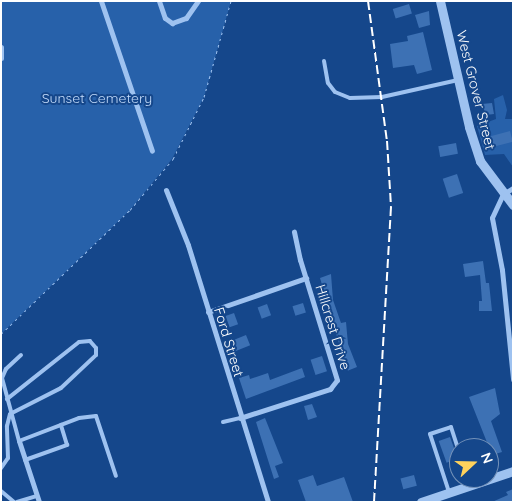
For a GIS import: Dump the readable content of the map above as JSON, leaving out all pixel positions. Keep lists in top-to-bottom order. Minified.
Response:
{"streets":{"street":["West Grover Street","Hillcrest Drive","Ford Street"]},"crossings":[["Hillcrest Drive","Ford Street"]],"parks":["Sunset Cemetery"],"north":"right"}
